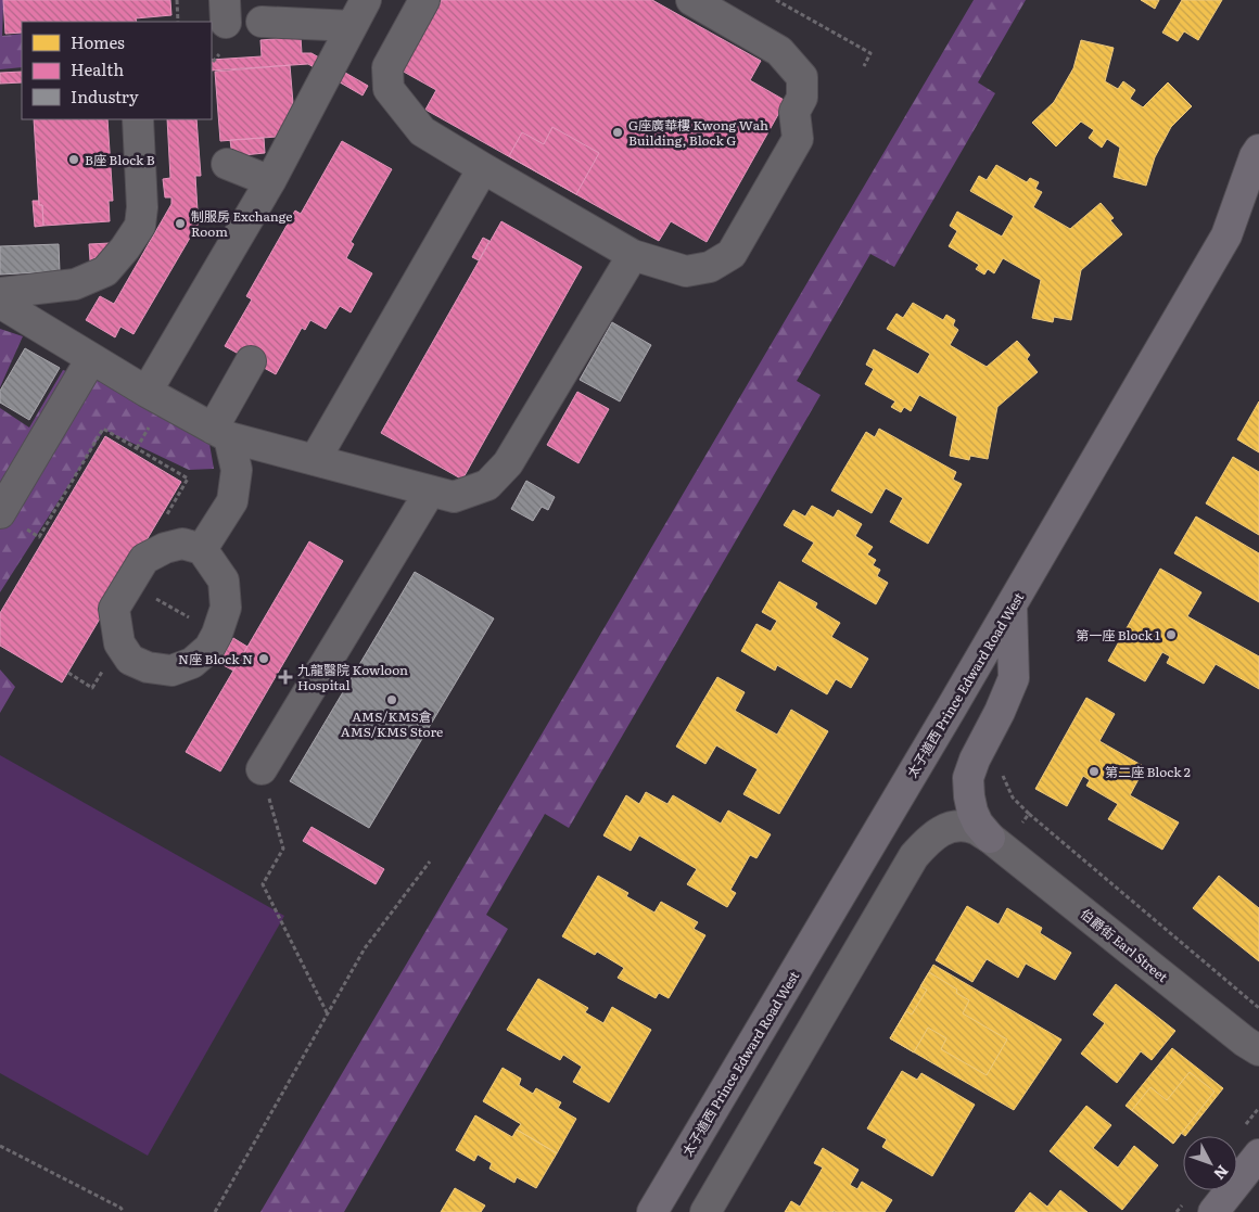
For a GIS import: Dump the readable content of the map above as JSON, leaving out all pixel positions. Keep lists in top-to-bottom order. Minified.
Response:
{"streets":{"main road":["太子道西 Prince Edward Road West"],"street":["伯爵街 Earl Street"]},"places":{"other":["G座廣華樓 Kwong Wah Building, Block G","B座 Block B","制服房 Exchange Room","第一座 Block 1","N座 Block N","AMS/KMS倉 AMS/KMS Store","第二座 Block 2"],"health":["九龍醫院 Kowloon Hospital"]},"legend":["Homes","Health","Industry"],"north":"bottom right"}
